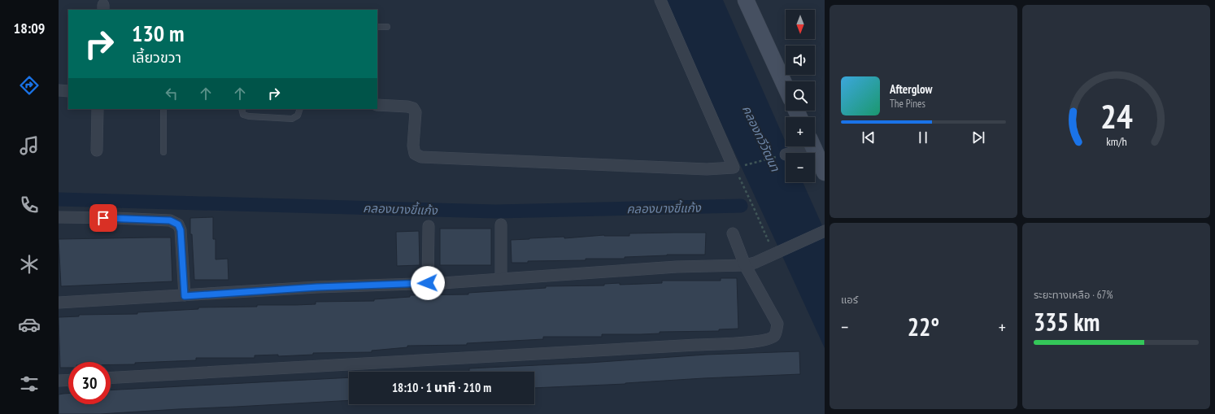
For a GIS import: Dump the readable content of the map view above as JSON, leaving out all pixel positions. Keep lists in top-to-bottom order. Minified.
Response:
{"water":["คลองทวีวัฒนา","คลองบางขี้แก้ง"],"north":"bottom","page":{"tabs":"18:09","map_buttons":["+","−"],"turn":["130 m","เลี้ยวขวา"],"song":["Afterglow","The Pines"],"tile":["แอร์",["ระยะทางเหลือ · 67%","335 km"]],"heat":["−","22°","+"],"limit":"30","trip":"18:10 · 1 นาที · 210 m","gauge":["24","km/h"]}}
